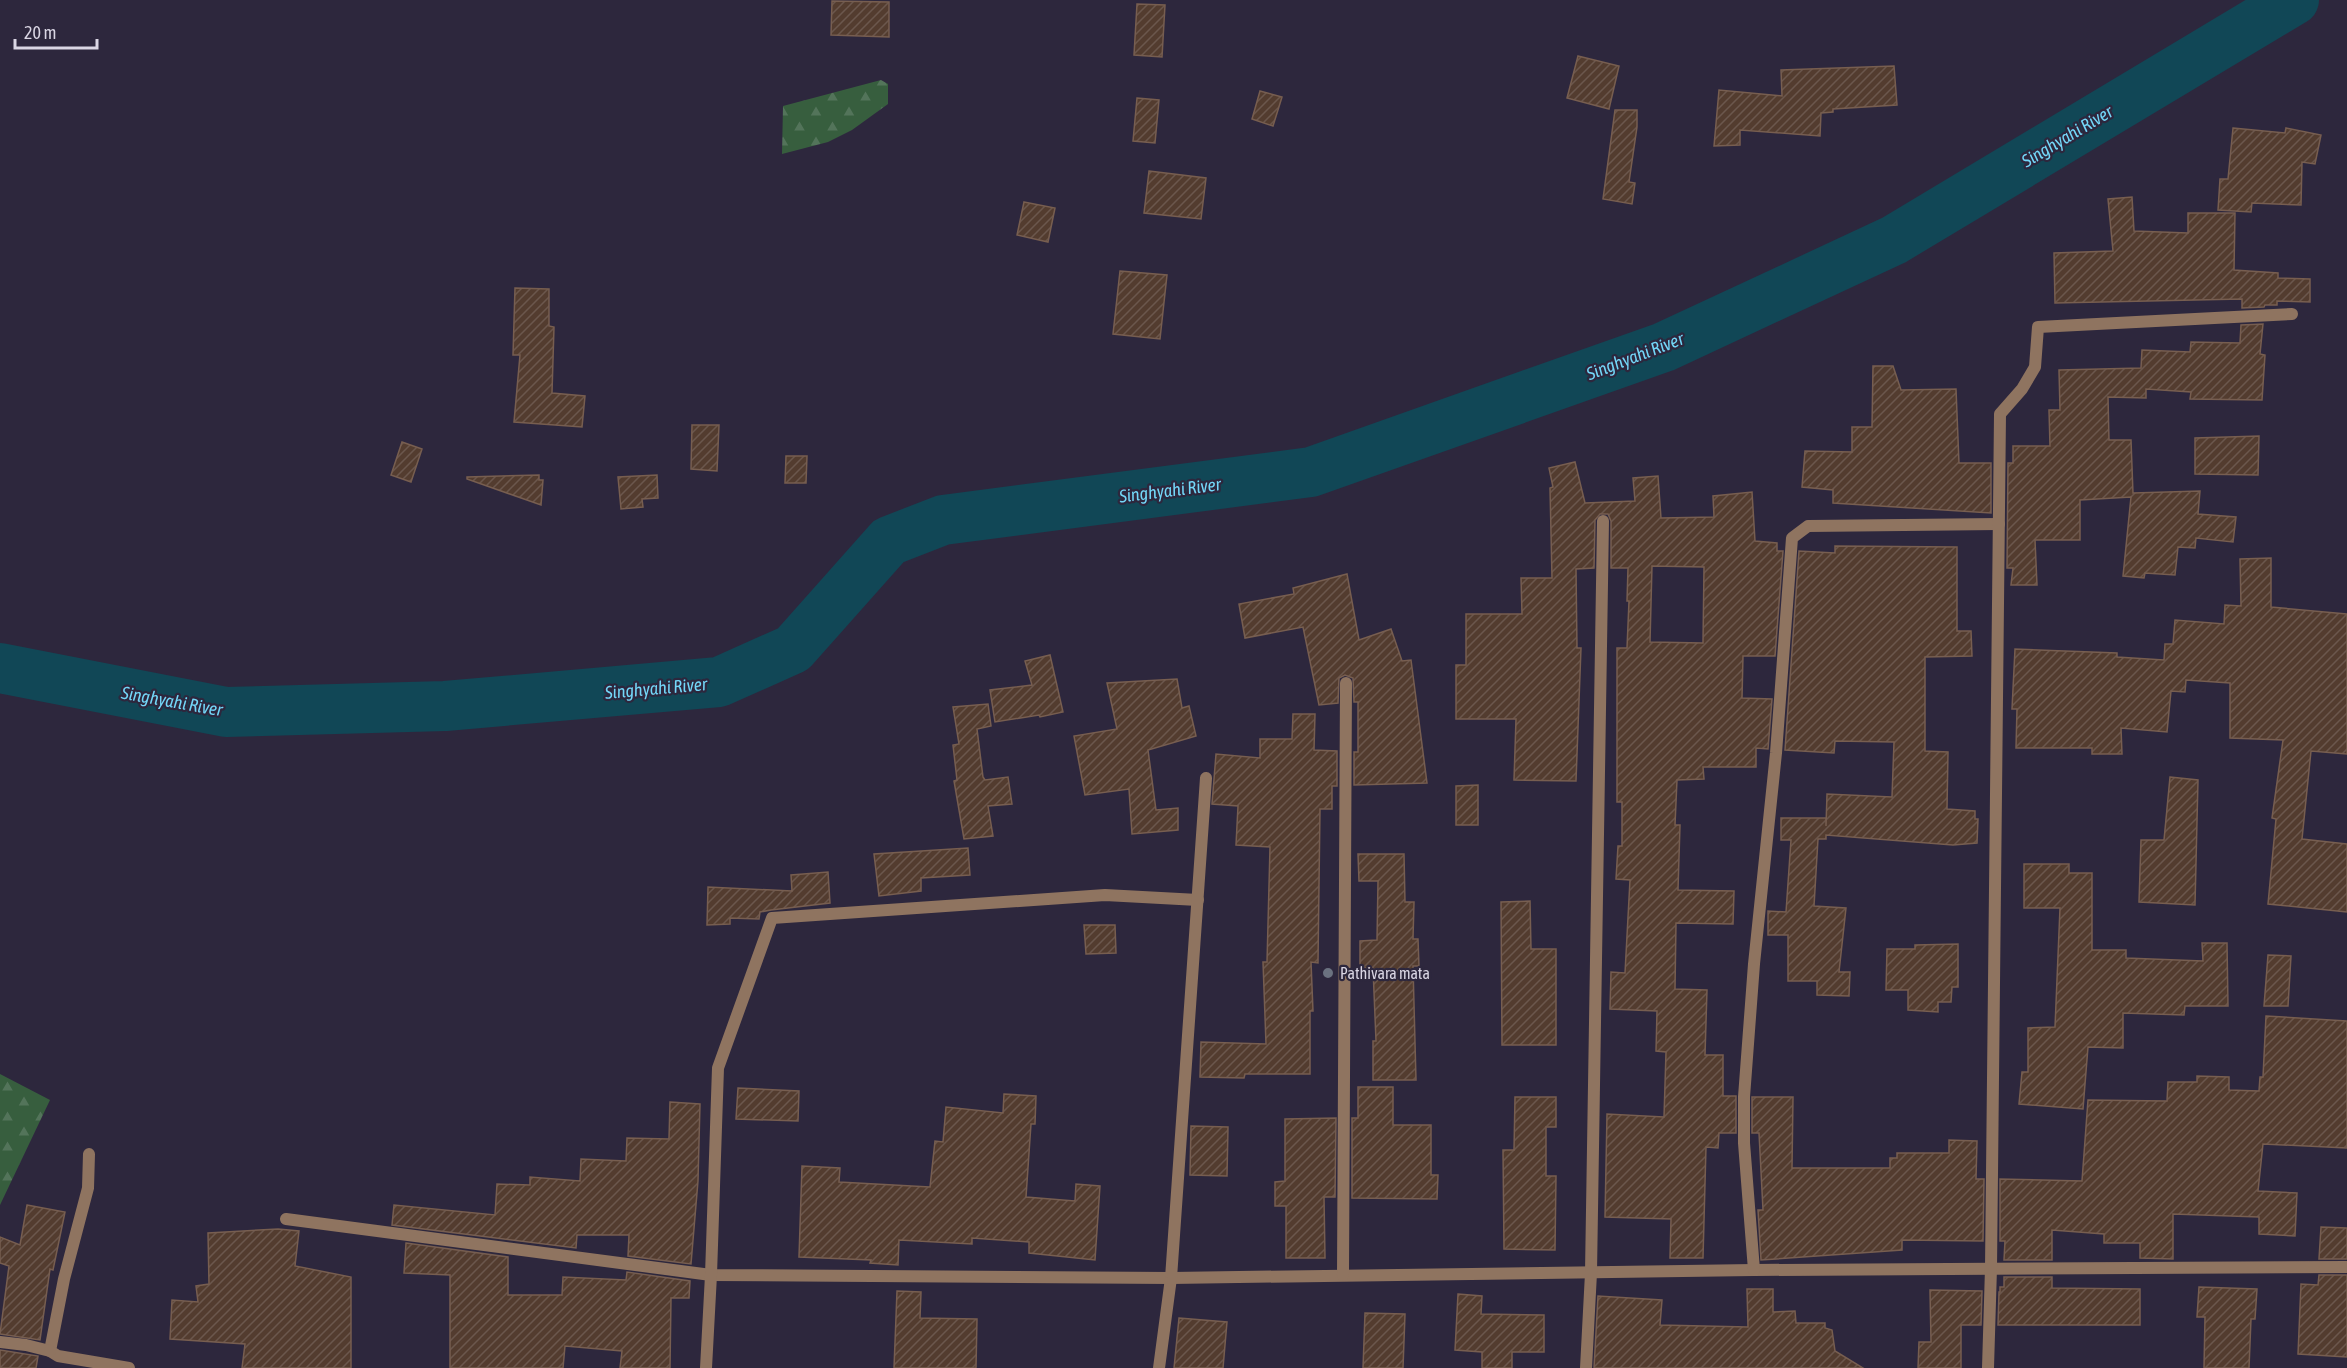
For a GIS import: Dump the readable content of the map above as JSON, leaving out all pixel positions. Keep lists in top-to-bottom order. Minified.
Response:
{"water":["Singhyahi River"],"places":["Pathivara mata"],"scale_bar":"20 m"}
